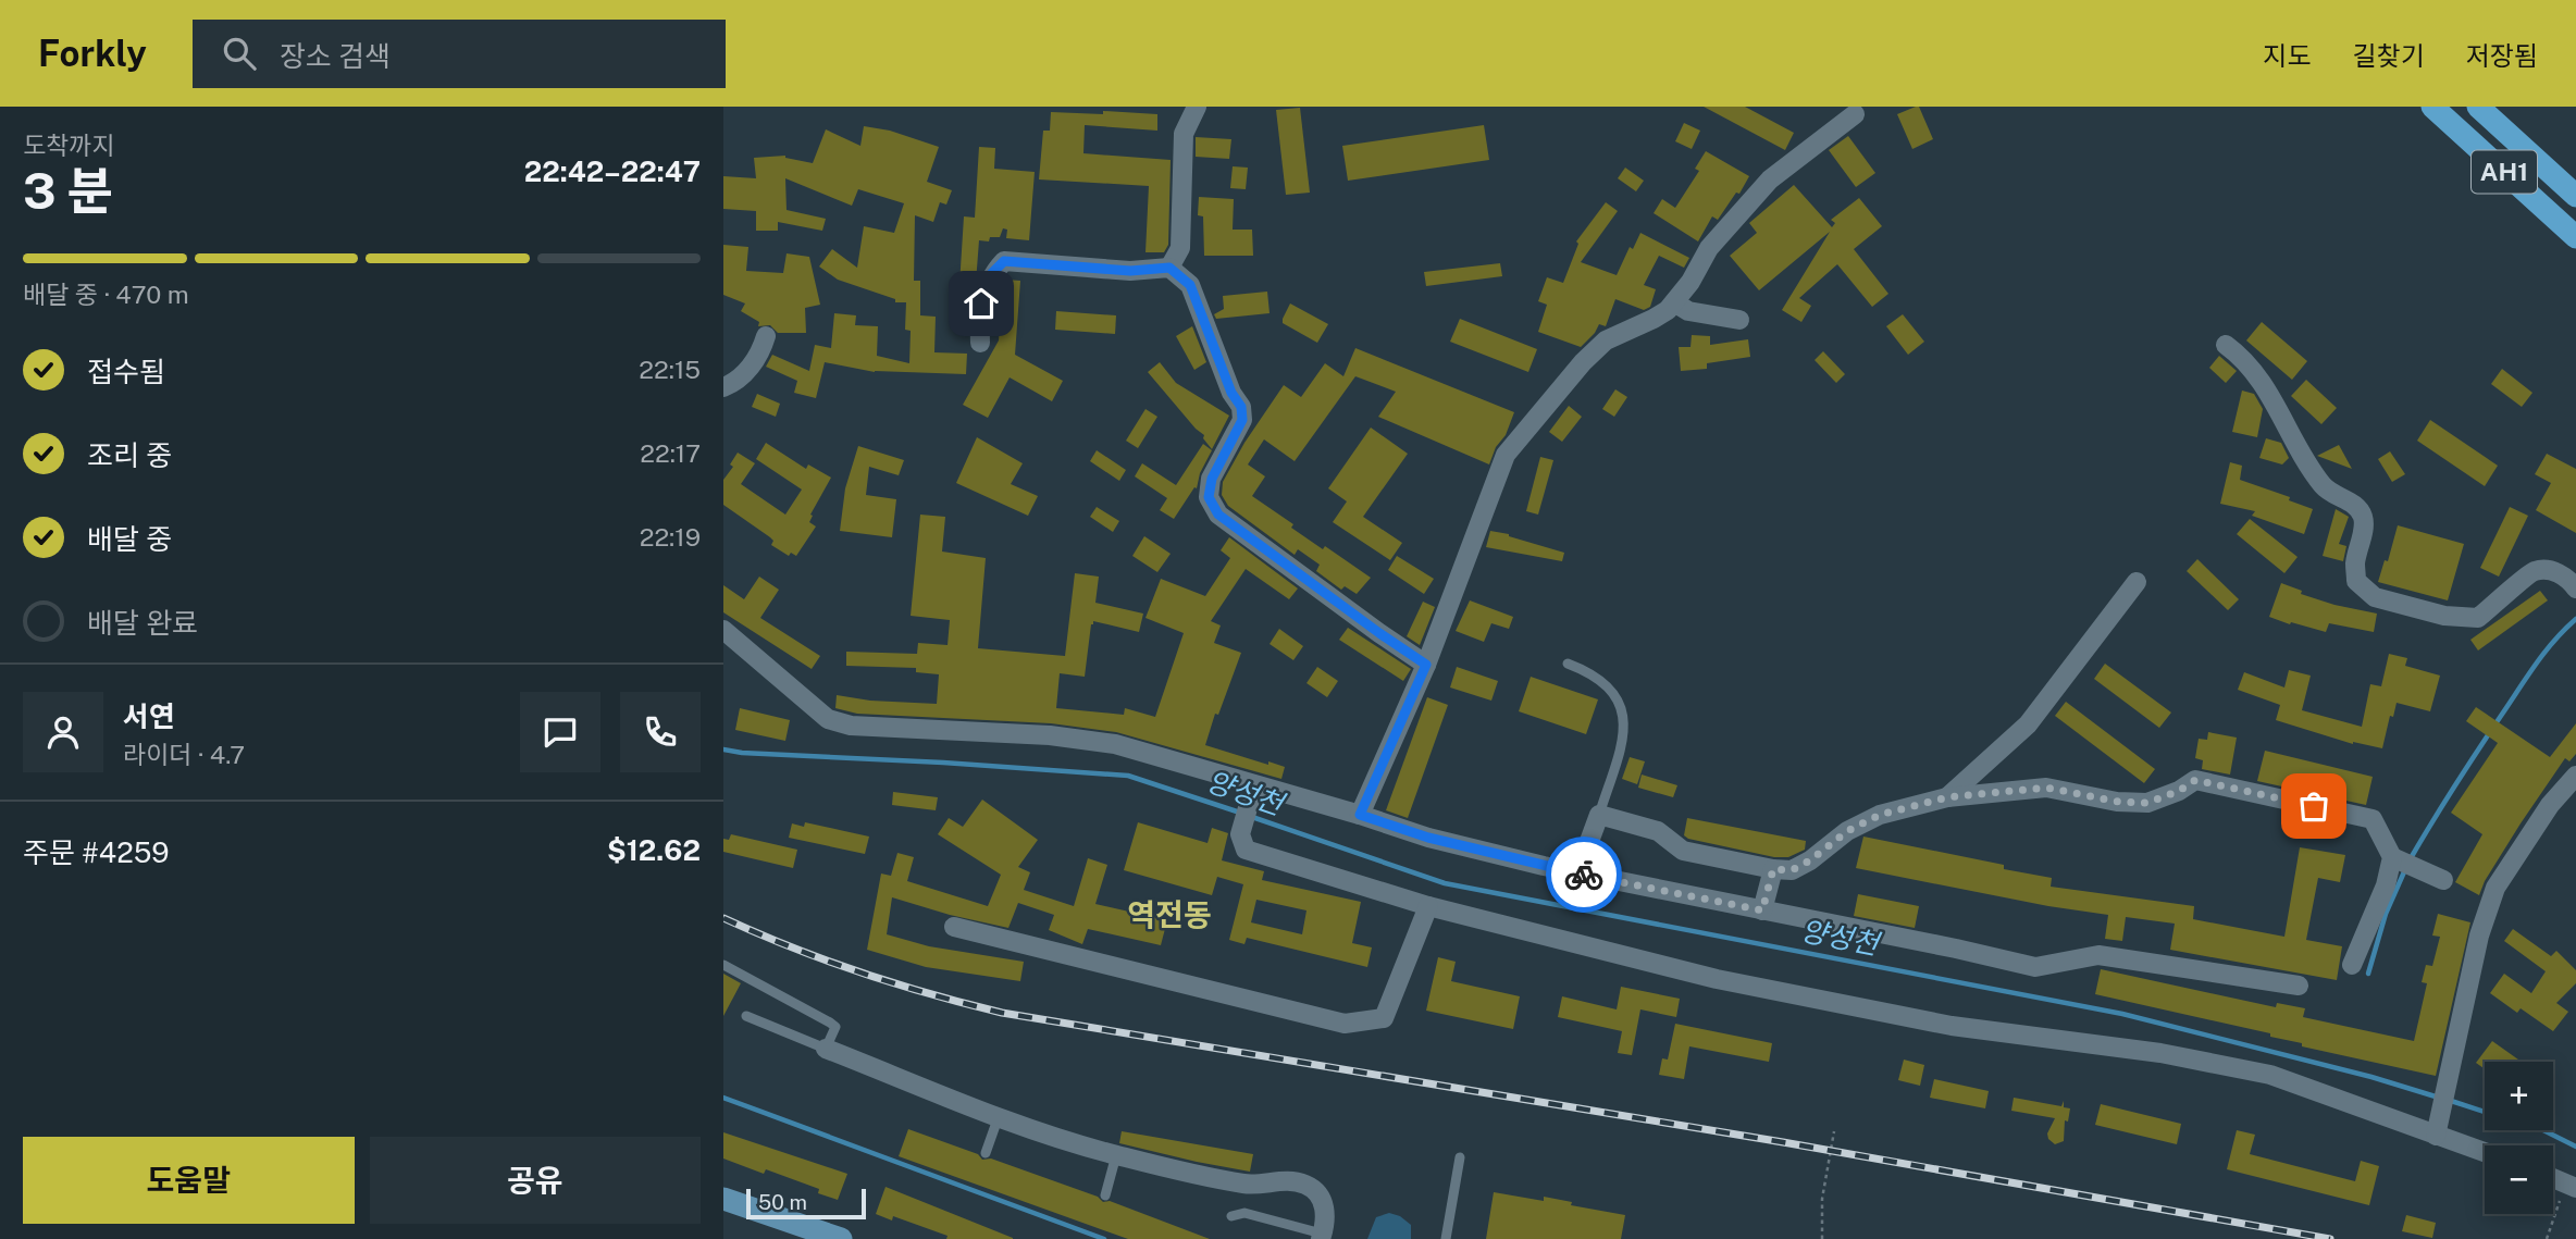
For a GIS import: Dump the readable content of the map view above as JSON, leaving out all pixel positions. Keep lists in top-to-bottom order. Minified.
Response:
{"streets":{"highway":["AH1"]},"districts":["역전동"],"water":["양성천"],"scale_bar":"50 m","page":{"header":"Forkly","search":"장소 검색","nav":["지도","길찾기","저장됨"],"heading":["3 분","도착까지","22:42–22:47"],"panel":["서연","라이더 · 4.7","주문 #4259","$12.62"],"bar":"배달 중 · 470 m","list":[["접수됨","22:15"],["조리 중","22:17"],["배달 중","22:19"],"배달 완료"],"map_buttons":["+","−"],"buttons":["도움말","공유"],"scale":"50 m"}}
